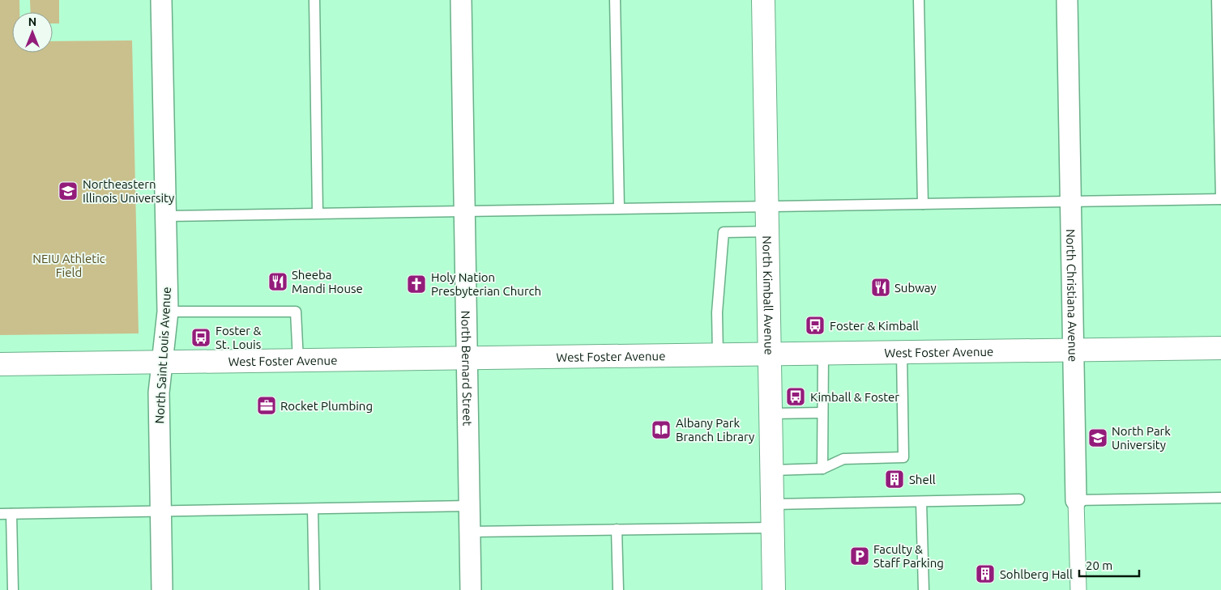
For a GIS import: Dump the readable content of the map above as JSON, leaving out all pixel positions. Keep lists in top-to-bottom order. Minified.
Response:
{"streets":{"main road":["North Kimball Avenue","West Foster Avenue"],"street":["North Christiana Avenue","North Saint Louis Avenue","North Bernard Street"]},"crossings":[["North Kimball Avenue","West Foster Avenue"],["North Christiana Avenue","West Foster Avenue"],["West Foster Avenue","North Saint Louis Avenue"],["West Foster Avenue","North Bernard Street"]],"parks":["NEIU Athletic Field"],"places":{"school or university":["Northeastern Illinois University","North Park University"],"restaurant":["Sheeba Mandi House","Subway"],"church":["Holy Nation Presbyterian Church"],"bus stop":["Foster & Kimball","Foster & St. Louis","Kimball & Foster"],"office":["Rocket Plumbing"],"library":["Albany Park Branch Library"],"building":["Shell","Sohlberg Hall"],"parking":["Faculty & Staff Parking"]},"scale_bar":"20 m","north":"top"}
